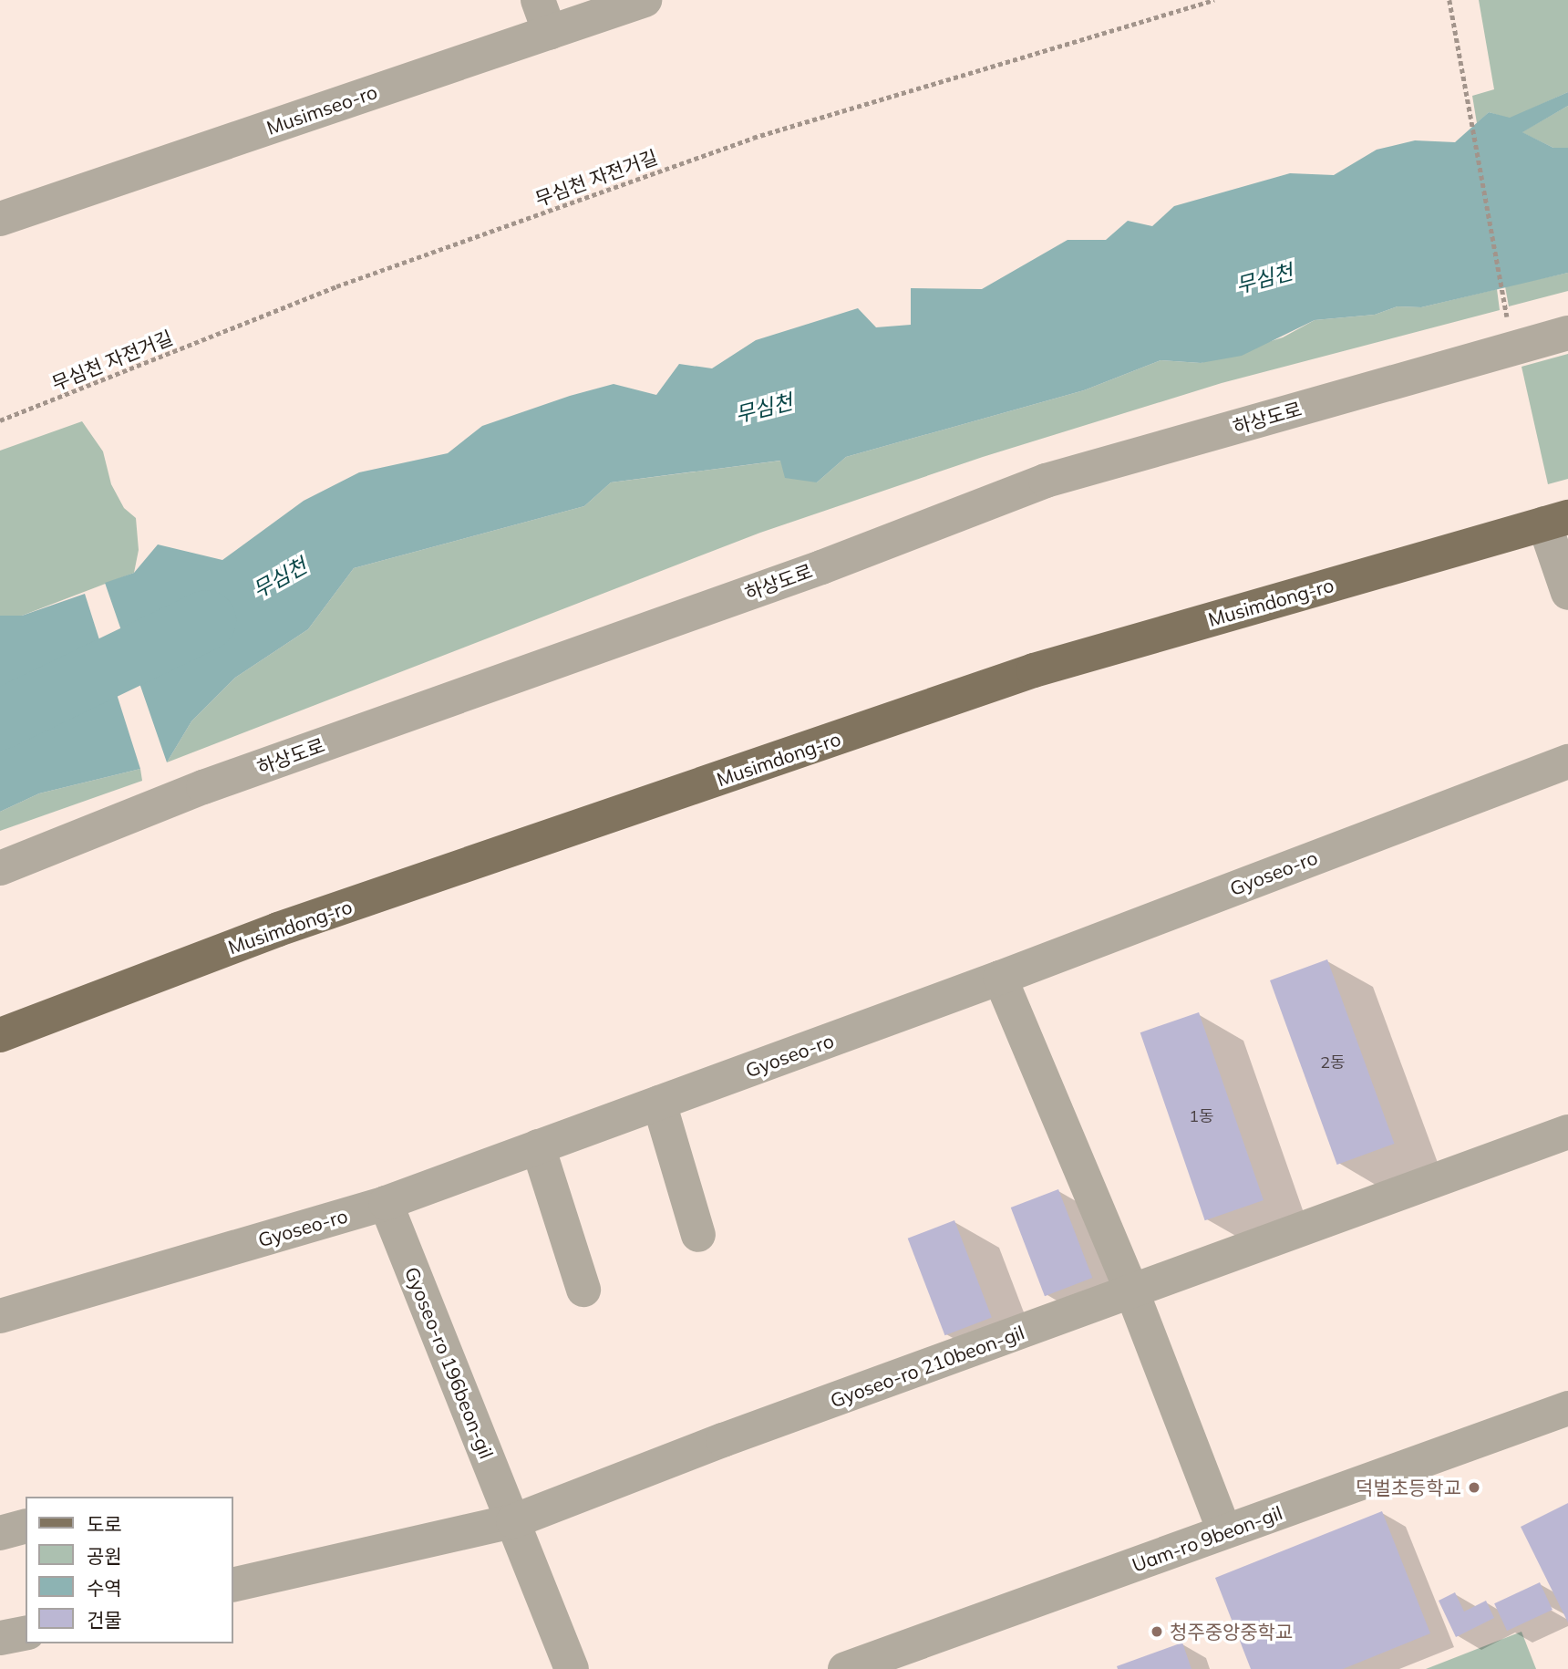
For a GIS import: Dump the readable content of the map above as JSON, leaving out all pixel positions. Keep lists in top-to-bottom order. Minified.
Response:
{"streets":{"main road":["Musimdong-ro"],"street":["Musimseo-ro","하상도로","Gyoseo-ro","Gyoseo-ro 196beon-gil","Gyoseo-ro 210beon-gil","Uam-ro 9beon-gil"],"path":["무심천 자전거길"]},"crossings":[["Gyoseo-ro","Gyoseo-ro 196beon-gil"],["Gyoseo-ro 196beon-gil","Gyoseo-ro 210beon-gil"]],"water":["무심천"],"places":["덕벌초등학교","청주중앙중학교"],"house_numbers":["2동","1동"],"legend":["도로","공원","수역","건물"]}
